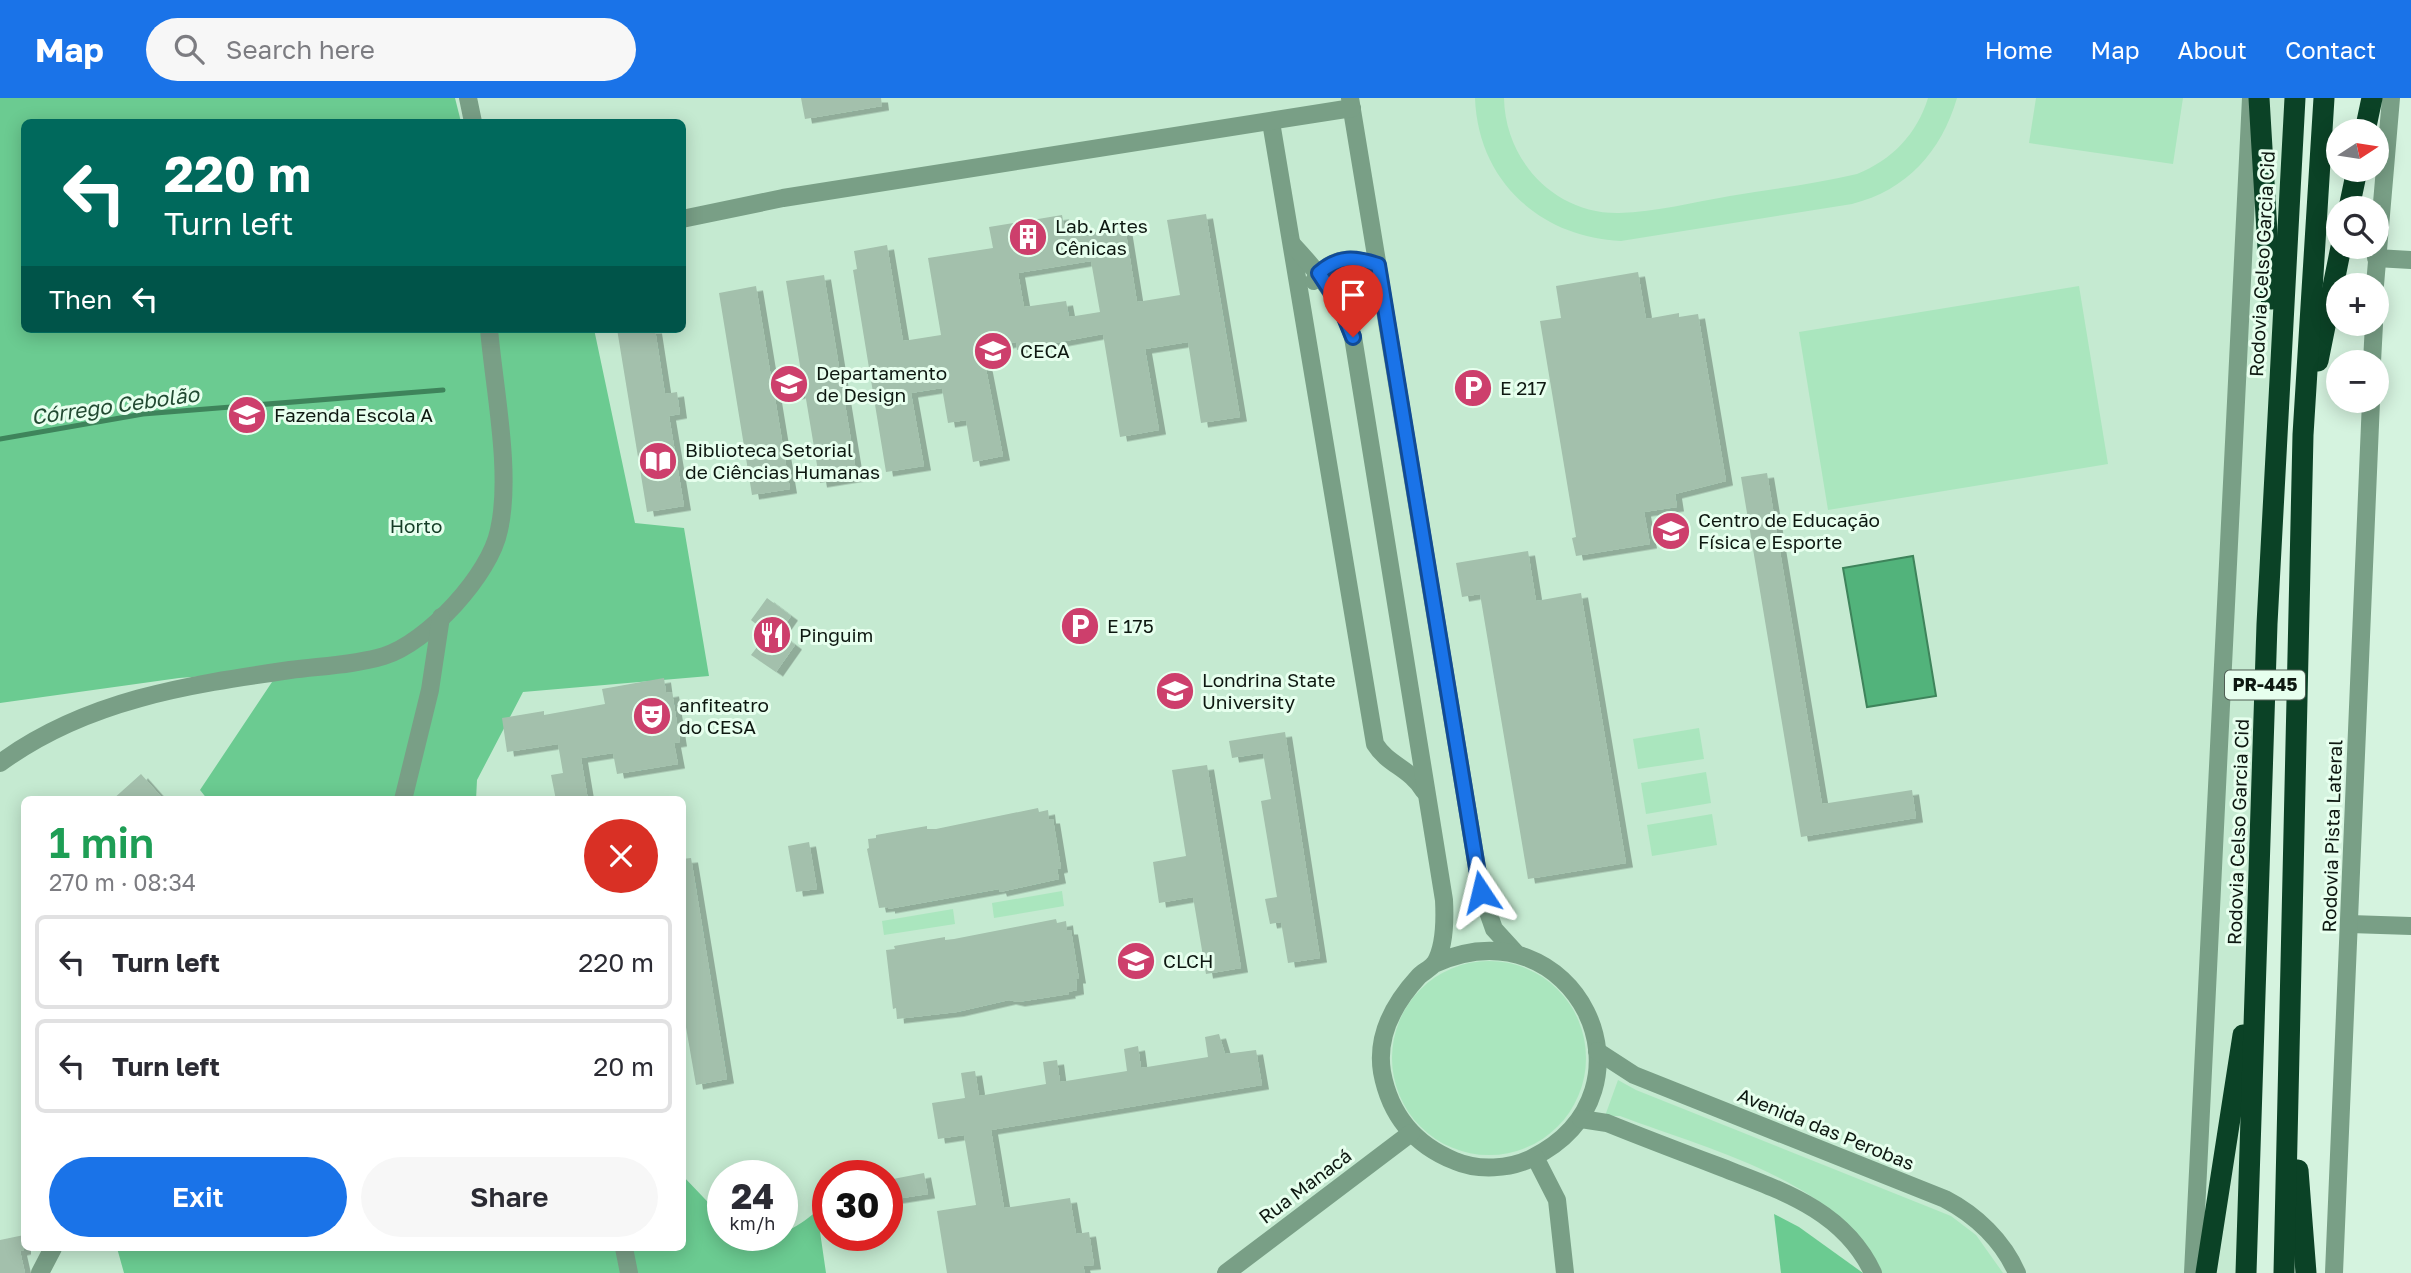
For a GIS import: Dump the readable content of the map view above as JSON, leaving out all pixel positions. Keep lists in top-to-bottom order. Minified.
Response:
{"streets":{"highway":["Rodovia Celso Garcia Cid","PR-445"],"street":["Rodovia Pista Lateral","Avenida das Perobas","Rua Manacá"]},"crossings":[["Avenida das Perobas","Rua Manacá"]],"water":["Córrego Cebolão"],"parks":["Horto"],"places":{"building":["Lab. Artes Cênicas"],"school or university":["CECA","Departamento de Design","Fazenda Escola A","Centro de Educação Física e Esporte","Londrina State University","CLCH"],"parking":["E 217","E 175"],"library":["Biblioteca Setorial de Ciências Humanas"],"restaurant":["Pinguim"],"theatre":["anfiteatro do CESA"]},"north":"right","page":{"header":"Map","search":"Search here","nav":["Home","Map","About","Contact"],"map_buttons":["+","−"],"turn":["220 m","Turn left"],"then":"Then","heading":["1 min","270 m · 08:34"],"list":[{"name":"Turn left","value":"220 m"},{"name":"Turn left","value":"20 m"}],"buttons":["Exit","Share"],"speed":"24 km/h","limit":"30"}}
